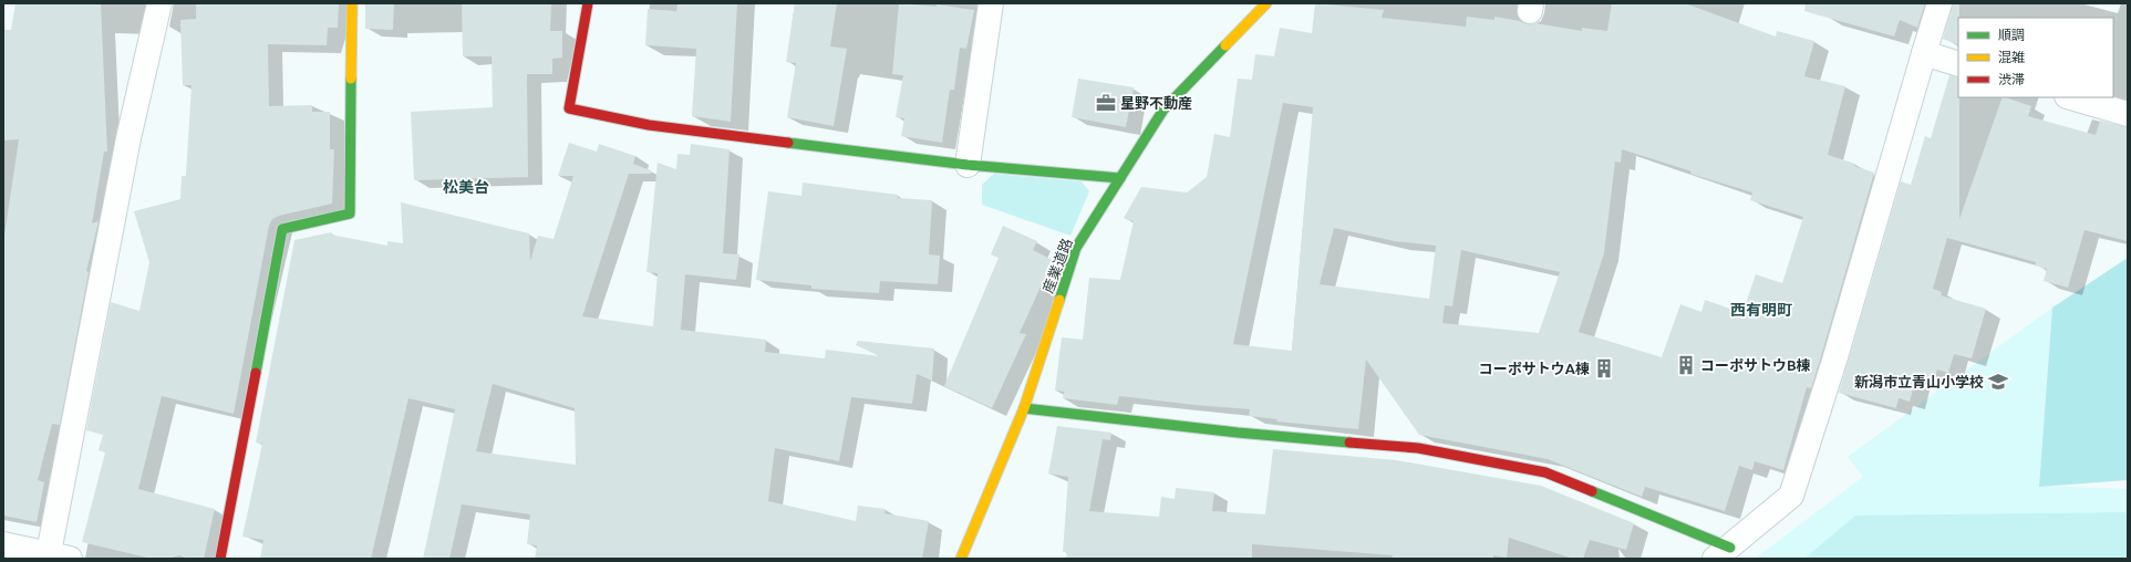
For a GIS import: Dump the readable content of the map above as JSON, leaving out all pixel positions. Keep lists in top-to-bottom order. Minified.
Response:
{"streets":{"street":["産業道路"]},"districts":["松美台","西有明町"],"places":{"office":["星野不動産"],"building":["コーポサトウB棟","コーポサトウA棟"],"school or university":["新潟市立青山小学校"]},"legend":["順調","混雑","渋滞"]}
